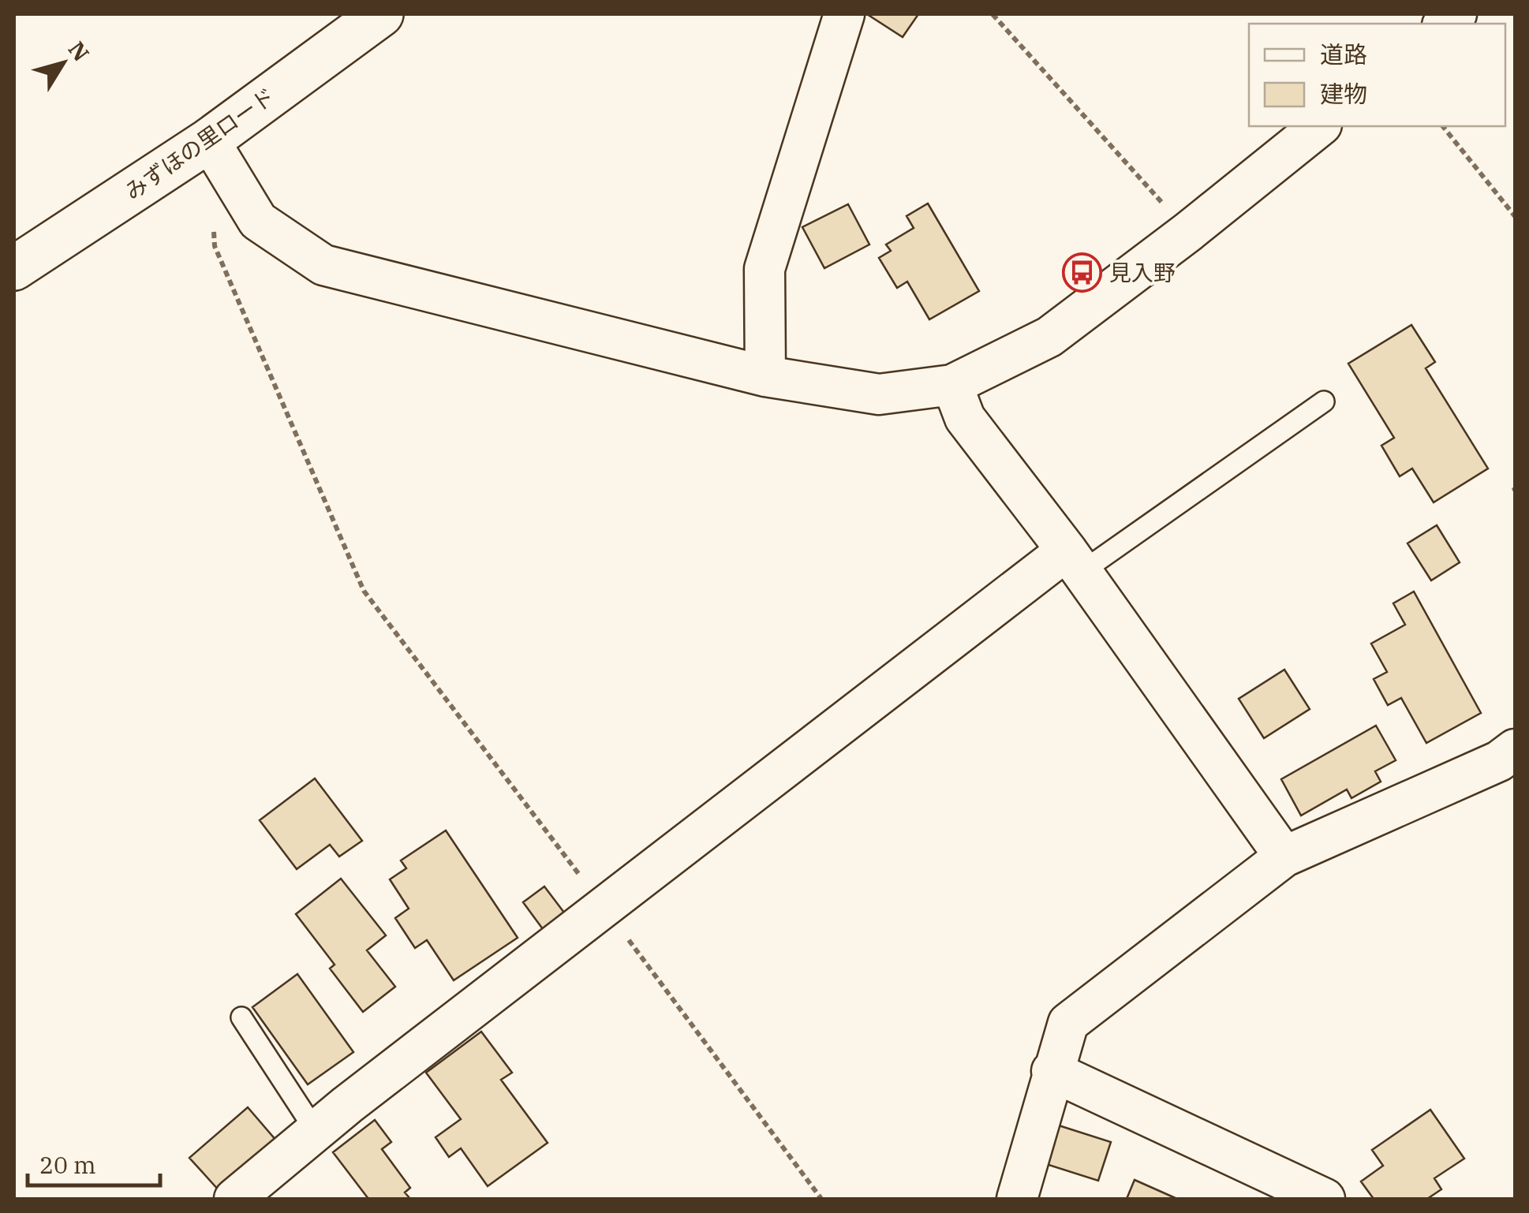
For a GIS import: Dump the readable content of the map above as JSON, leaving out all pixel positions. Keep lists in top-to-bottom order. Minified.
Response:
{"streets":{"street":["みずほの里ロード"]},"places":{"bus stop":["見入野"]},"legend":["道路","建物"],"scale_bar":"20 m","north":"top right"}
